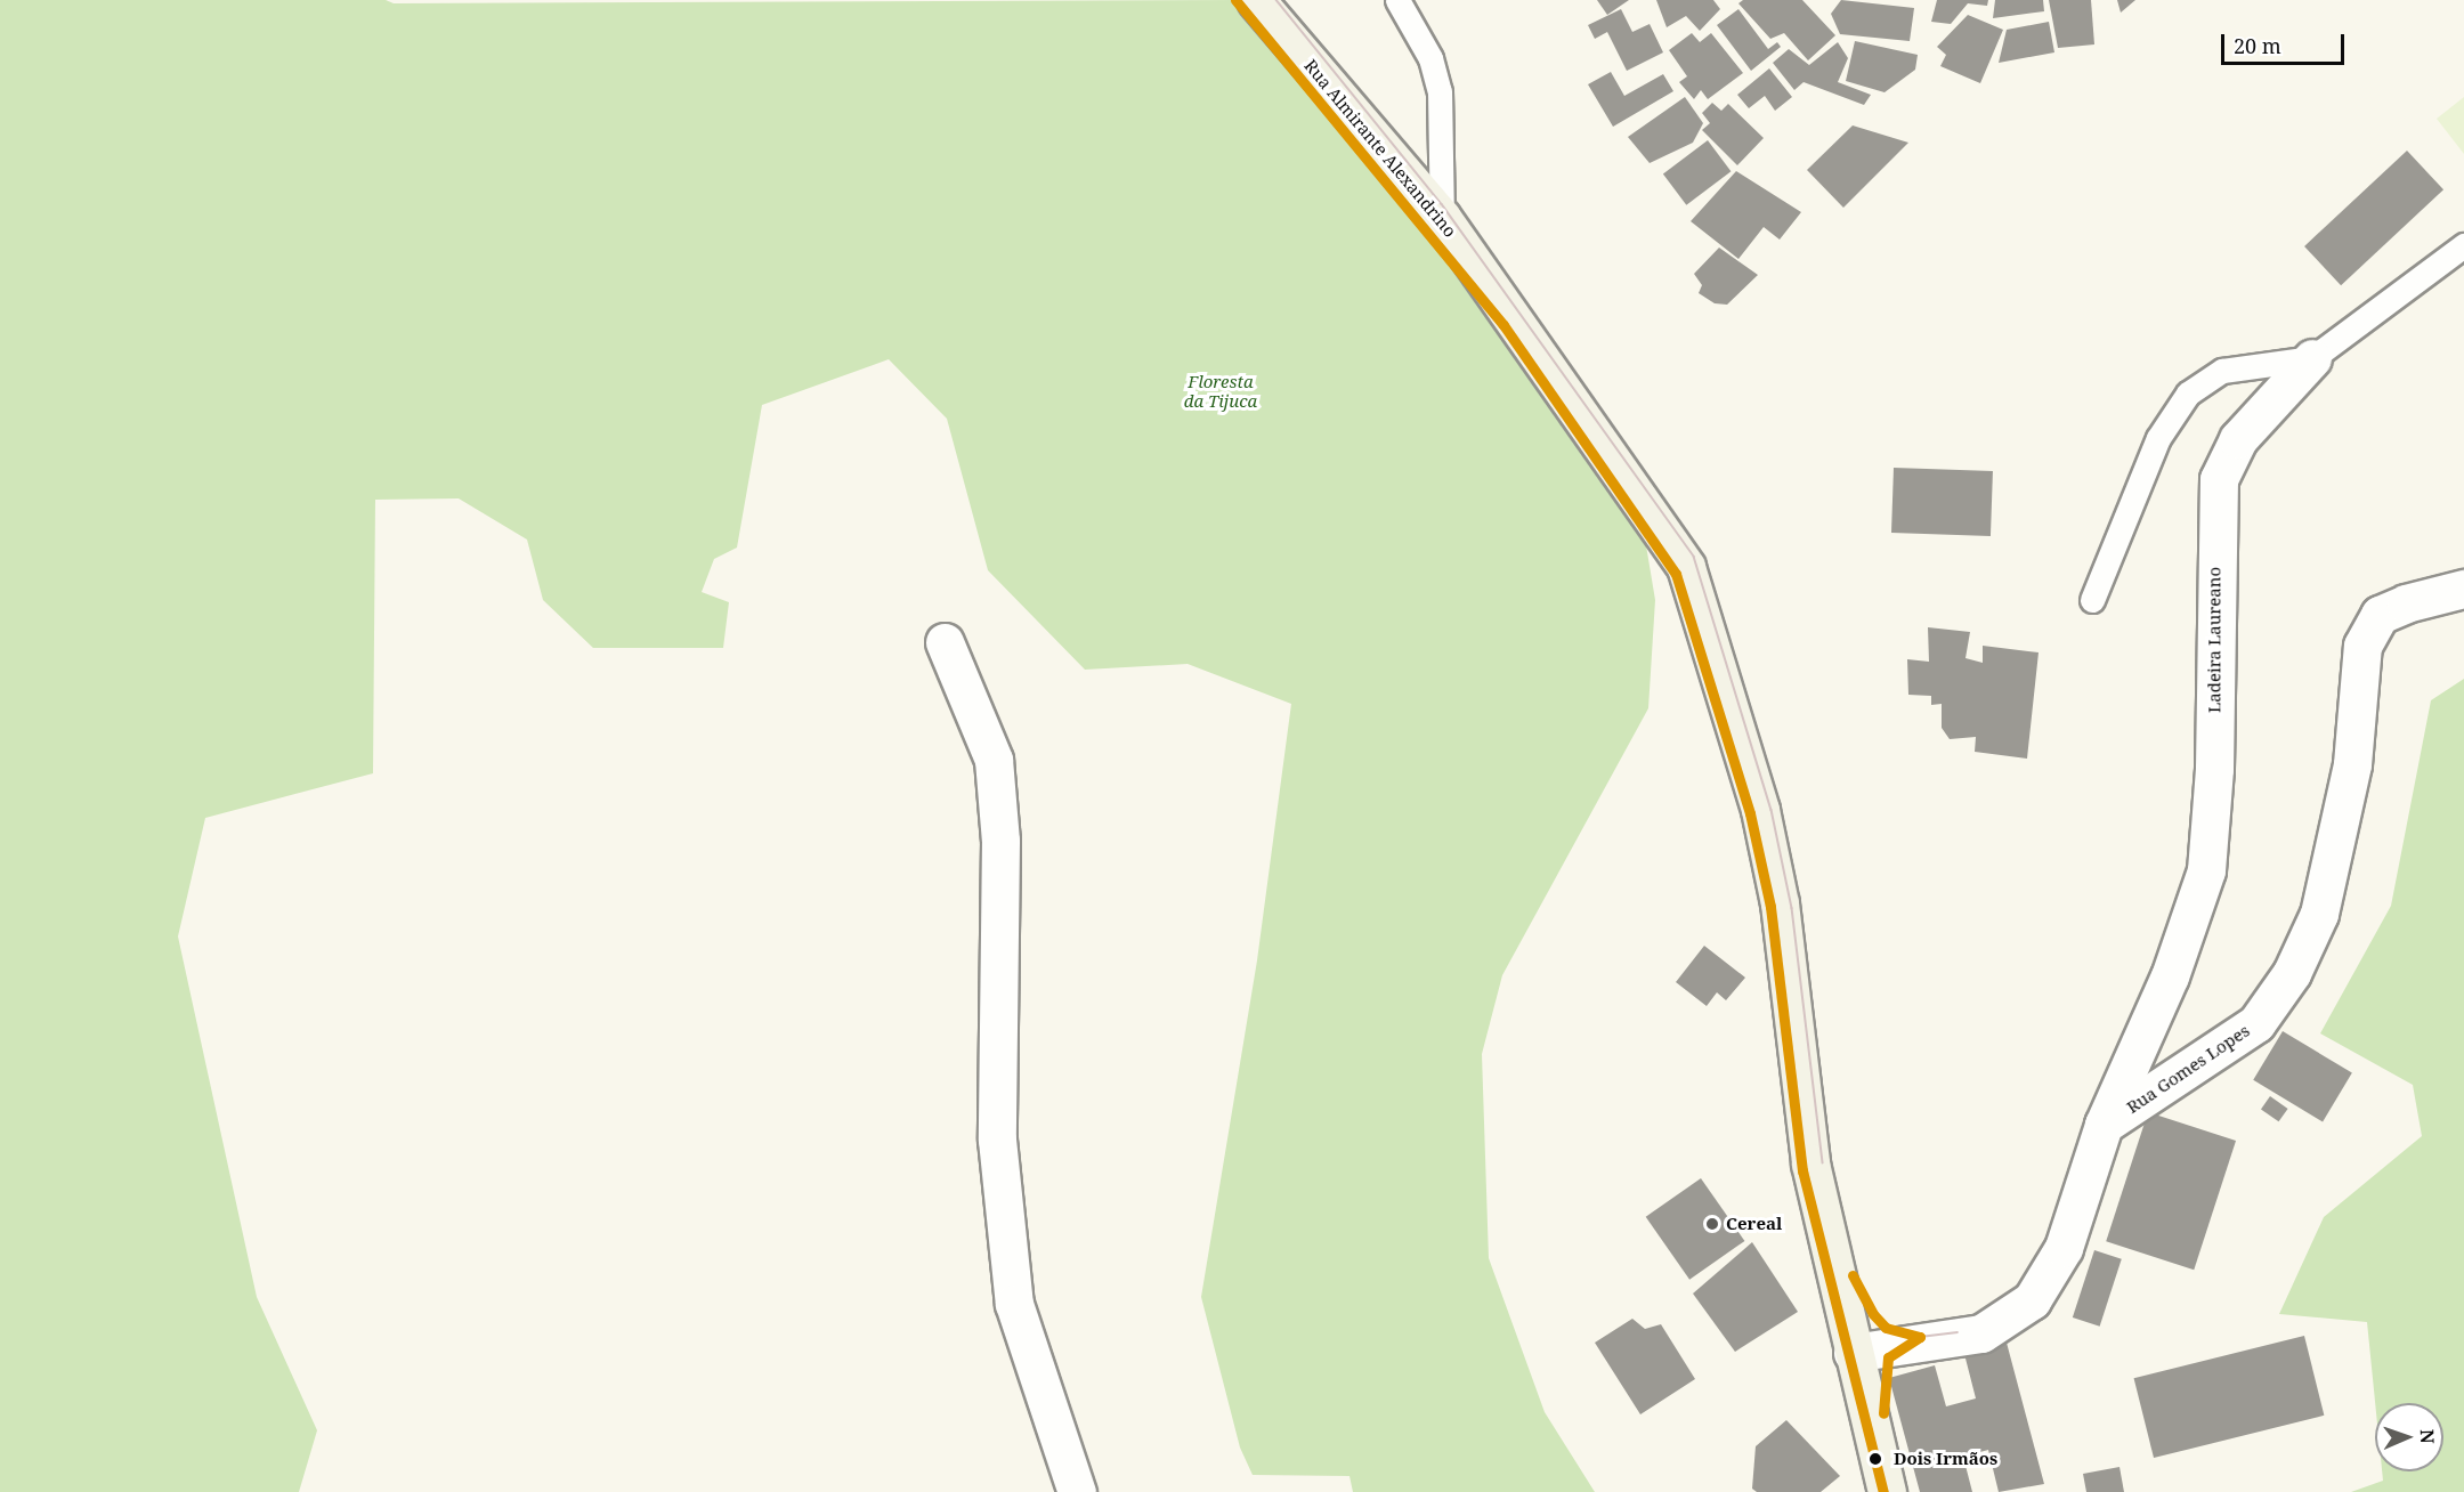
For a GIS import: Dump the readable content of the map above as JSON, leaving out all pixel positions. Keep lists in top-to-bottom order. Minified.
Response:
{"streets":{"street":["Rua Almirante Alexandrino","Ladeira Laureano","Rua Gomes Lopes"]},"crossings":[["Ladeira Laureano","Rua Gomes Lopes"]],"parks":["Floresta da Tijuca"],"places":["Cereal","Dois Irmãos"],"scale_bar":"20 m","north":"right"}
